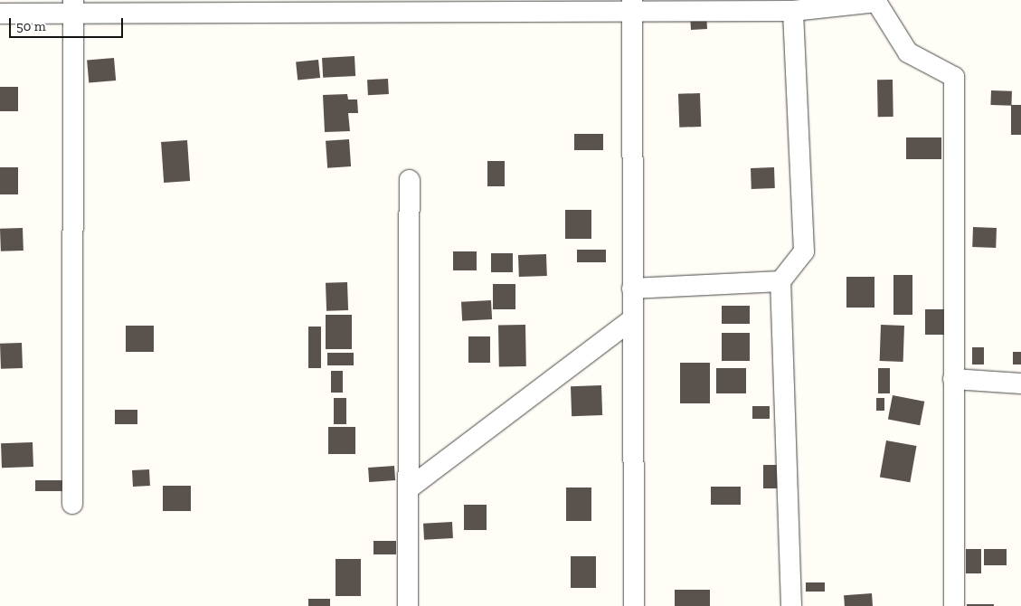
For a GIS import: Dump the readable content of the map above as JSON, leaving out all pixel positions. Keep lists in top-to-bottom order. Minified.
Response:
{"scale_bar":"50 m"}
